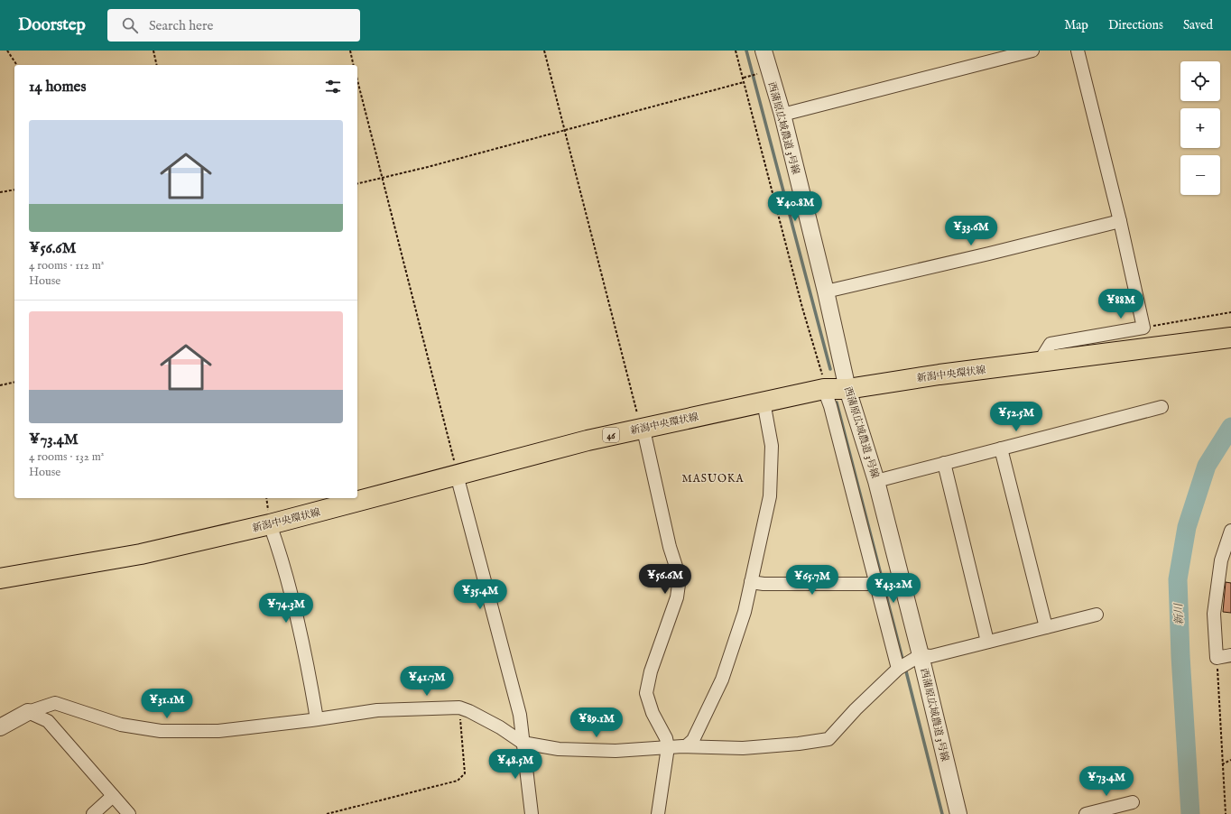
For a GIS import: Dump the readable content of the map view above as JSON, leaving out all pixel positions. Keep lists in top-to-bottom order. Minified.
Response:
{"streets":{"main road":["新潟中央環状線","46"],"street":["西蒲原広域農道 3号線"]},"crossings":[["西蒲原広域農道 3号線","新潟中央環状線"]],"districts":["MASUOKA"],"water":["新川"],"page":{"header":"Doorstep","search":"Search here","nav":["Map","Directions","Saved"],"map_buttons":["+","−"],"heading":"14 homes","list":[{"name":"¥56.6M","note":"4 rooms · 112 m² · House"},{"name":"¥73.4M","note":"4 rooms · 132 m² · House"}],"price":["¥40.8M","¥33.6M","¥88M","¥52.5M","¥56.6M","¥65.7M","¥43.2M","¥35.4M","¥74.3M","¥41.7M","¥31.1M","¥89.1M","¥48.5M","¥73.4M"]}}
